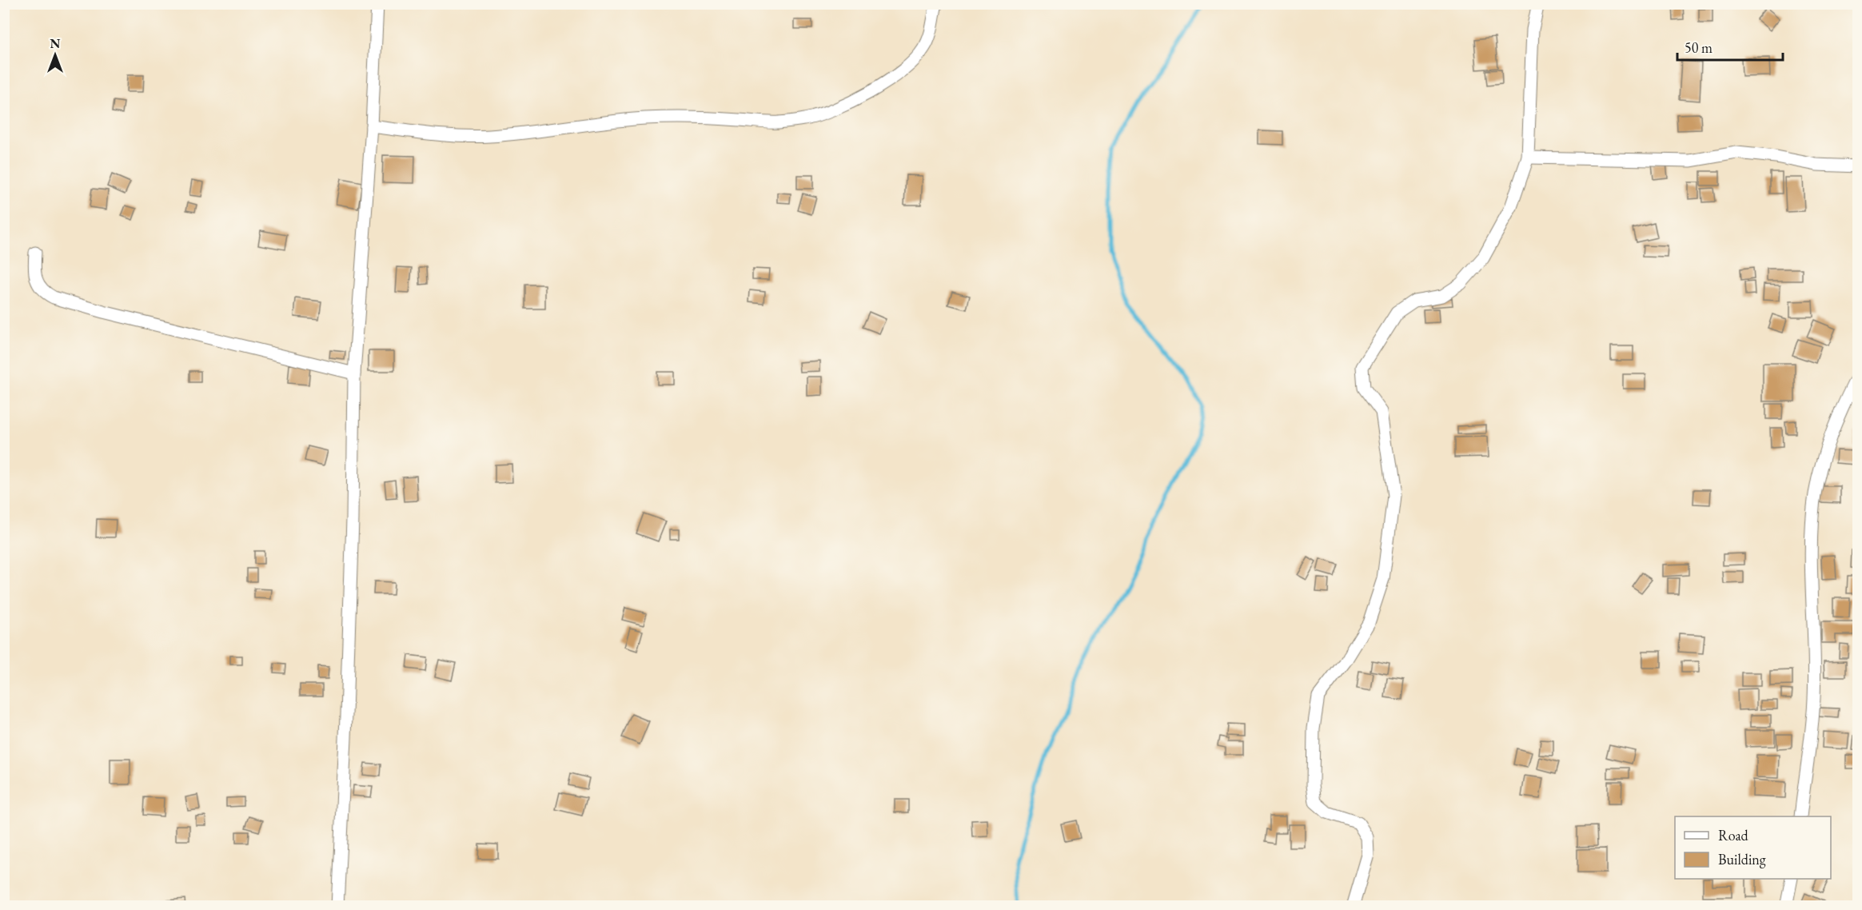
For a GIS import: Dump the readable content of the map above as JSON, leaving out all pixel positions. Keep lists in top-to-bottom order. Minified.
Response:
{"legend":["Road","Building"],"scale_bar":"50 m","north":"top"}
